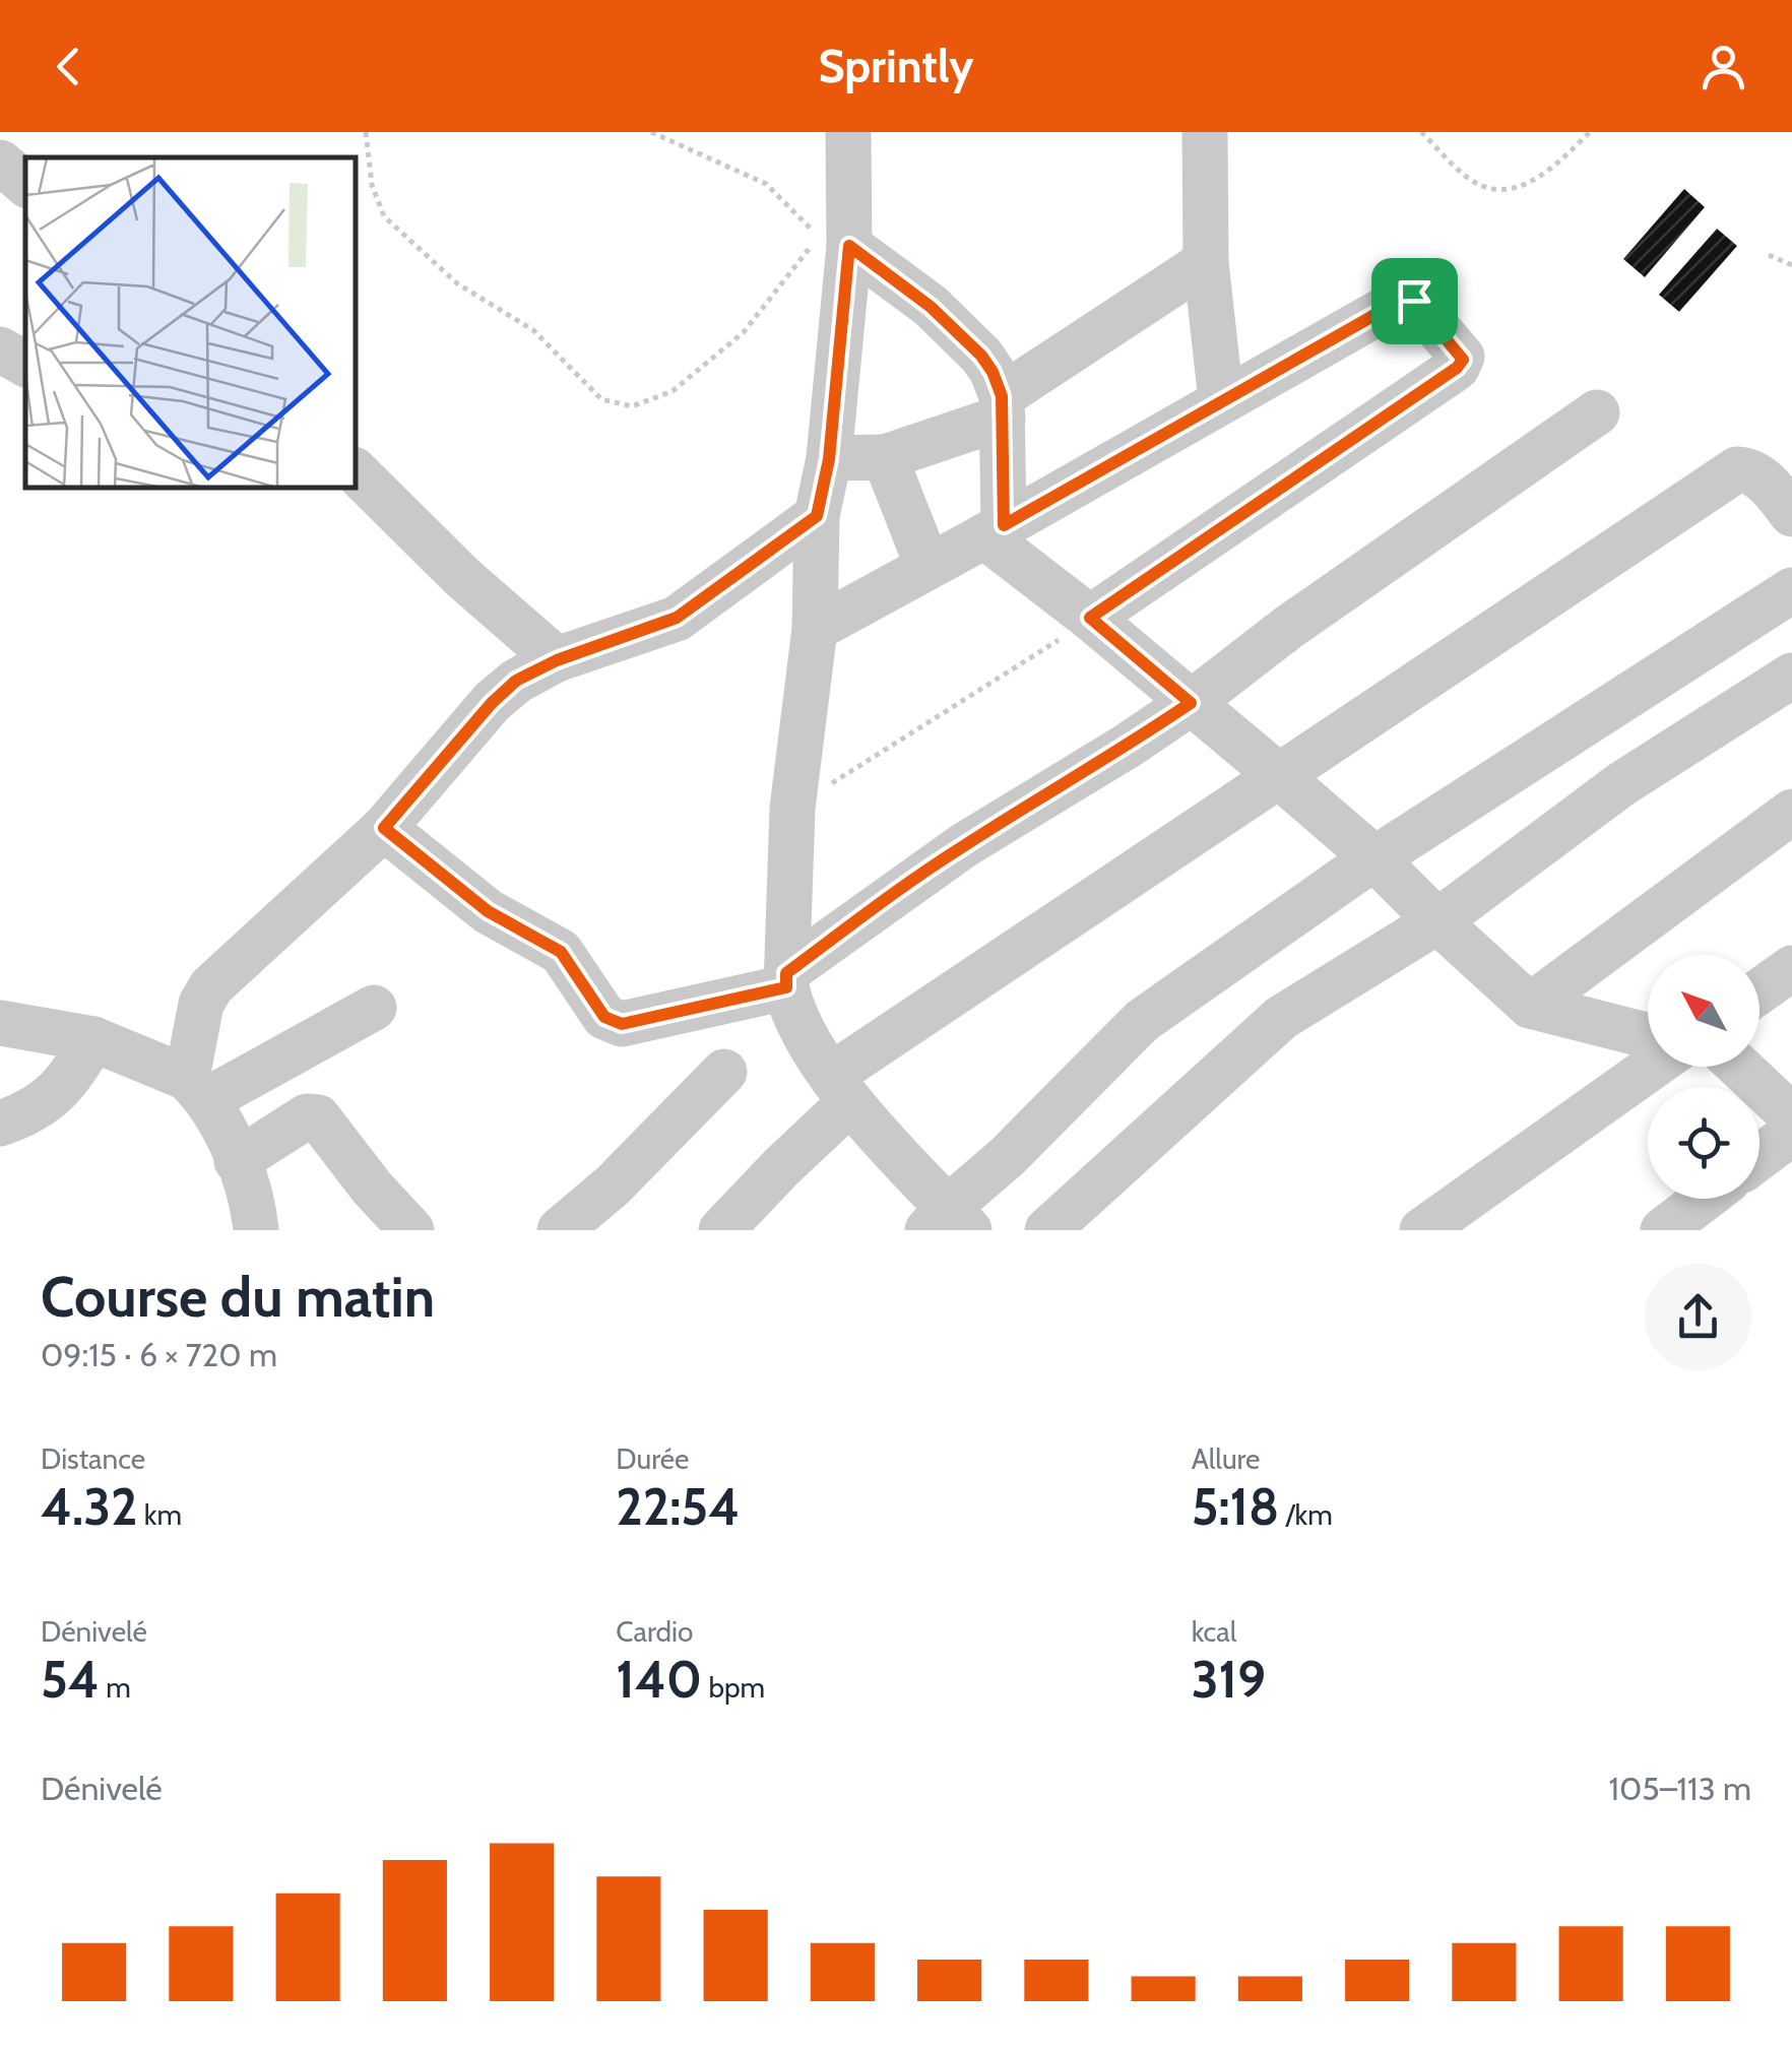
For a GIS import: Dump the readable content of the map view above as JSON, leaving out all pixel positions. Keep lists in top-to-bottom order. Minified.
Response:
{"north":"top left","page":{"header":"Sprintly","heading":["Course du matin","09:15 · 6 × 720 m"],"stats":[["Distance","4.32 km"],["Durée","22:54"],["Allure","5:18 /km"],["Dénivelé","54 m"],["Cardio","140 bpm"],["kcal","319"]],"chart":["Dénivelé","105–113 m"]}}
